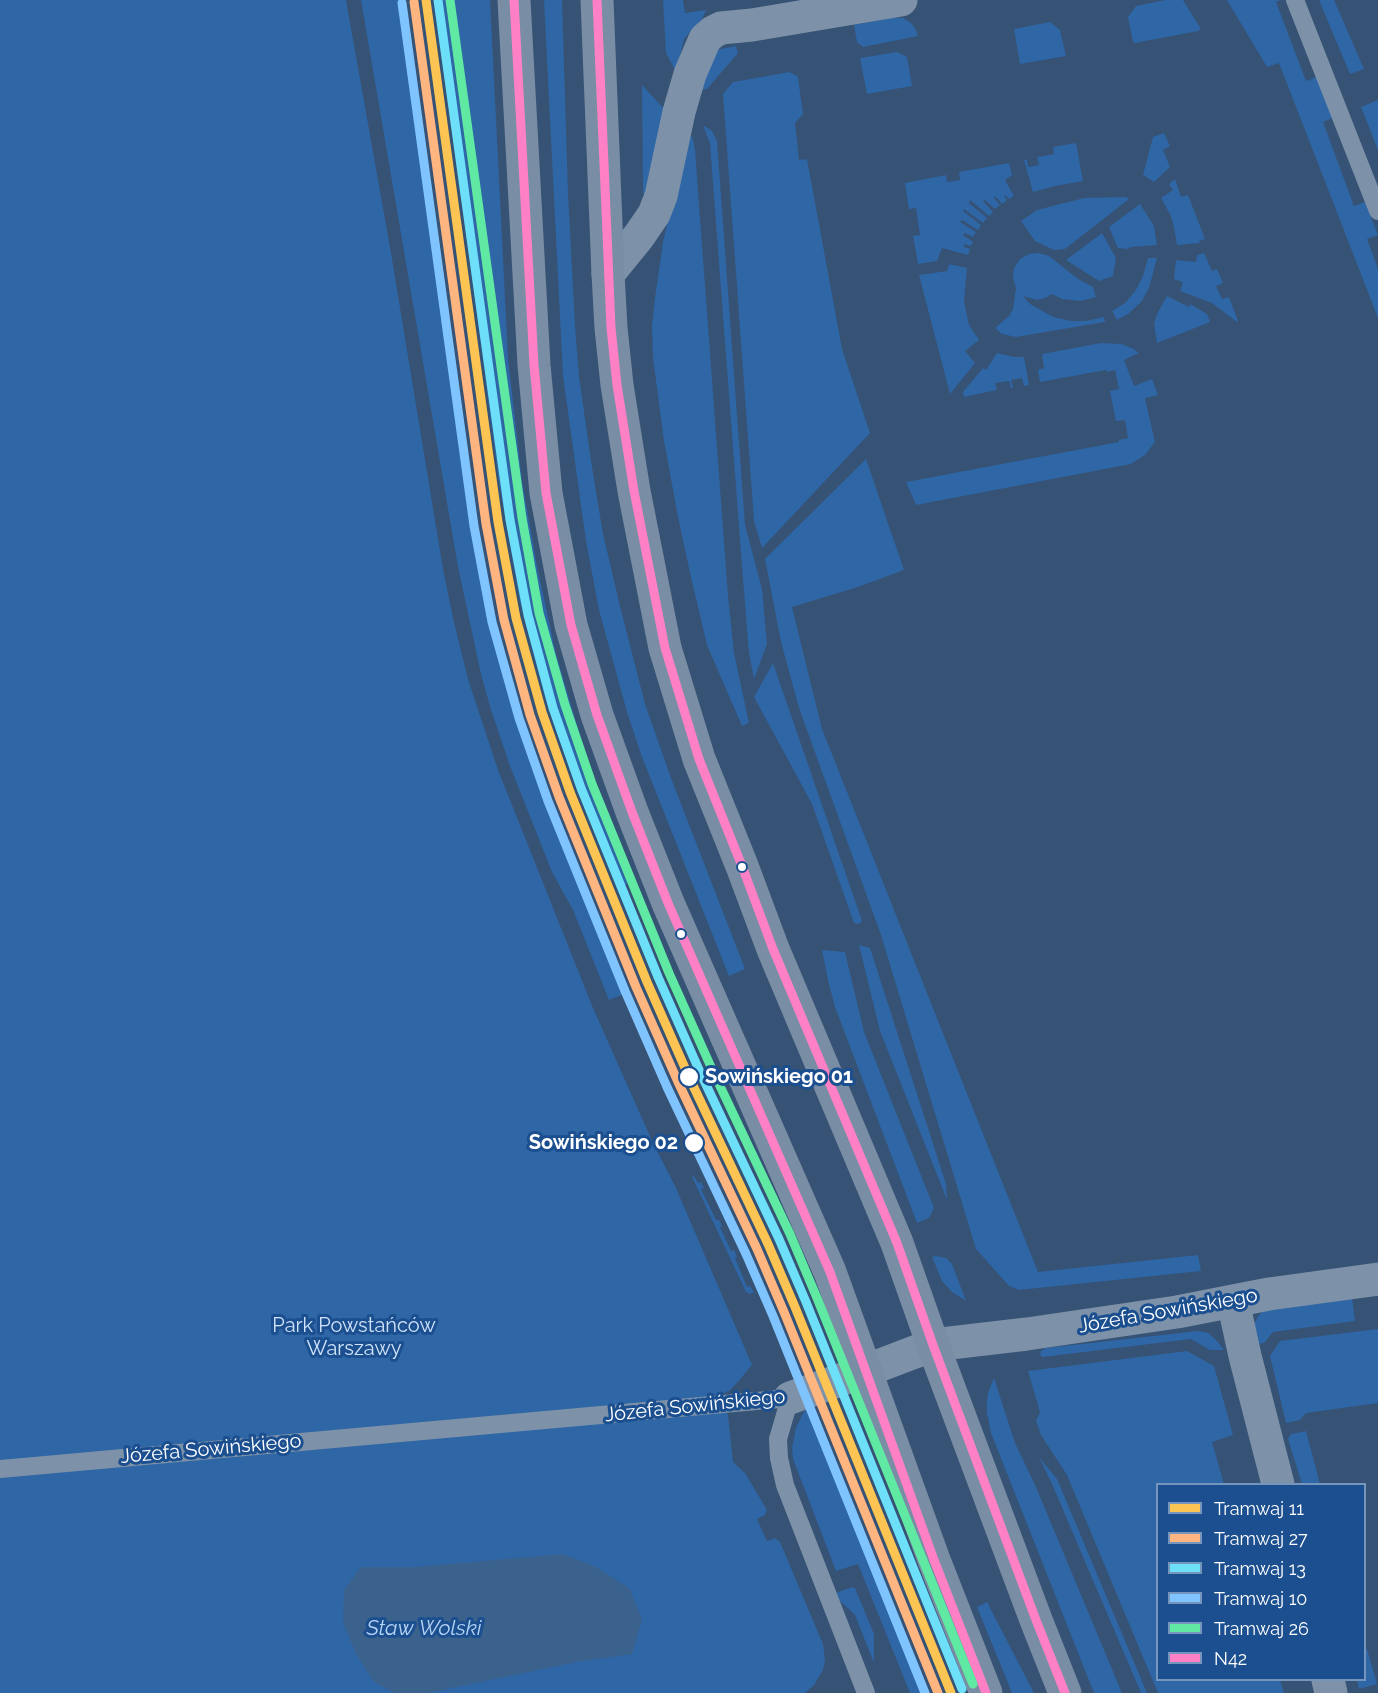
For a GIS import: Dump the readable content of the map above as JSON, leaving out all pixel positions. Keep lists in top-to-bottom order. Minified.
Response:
{"streets":{"street":["Józefa Sowińskiego"]},"water":["Staw Wolski"],"parks":["Park Powstańców Warszawy"],"places":["Sowińskiego 01","Sowińskiego 02"],"lines":["tram line 11","tram line 13","tram line 26","transit line N42","tram line 27","tram line 10"],"legend":["Tramwaj 11","Tramwaj 27","Tramwaj 13","Tramwaj 10","Tramwaj 26","N42"]}
